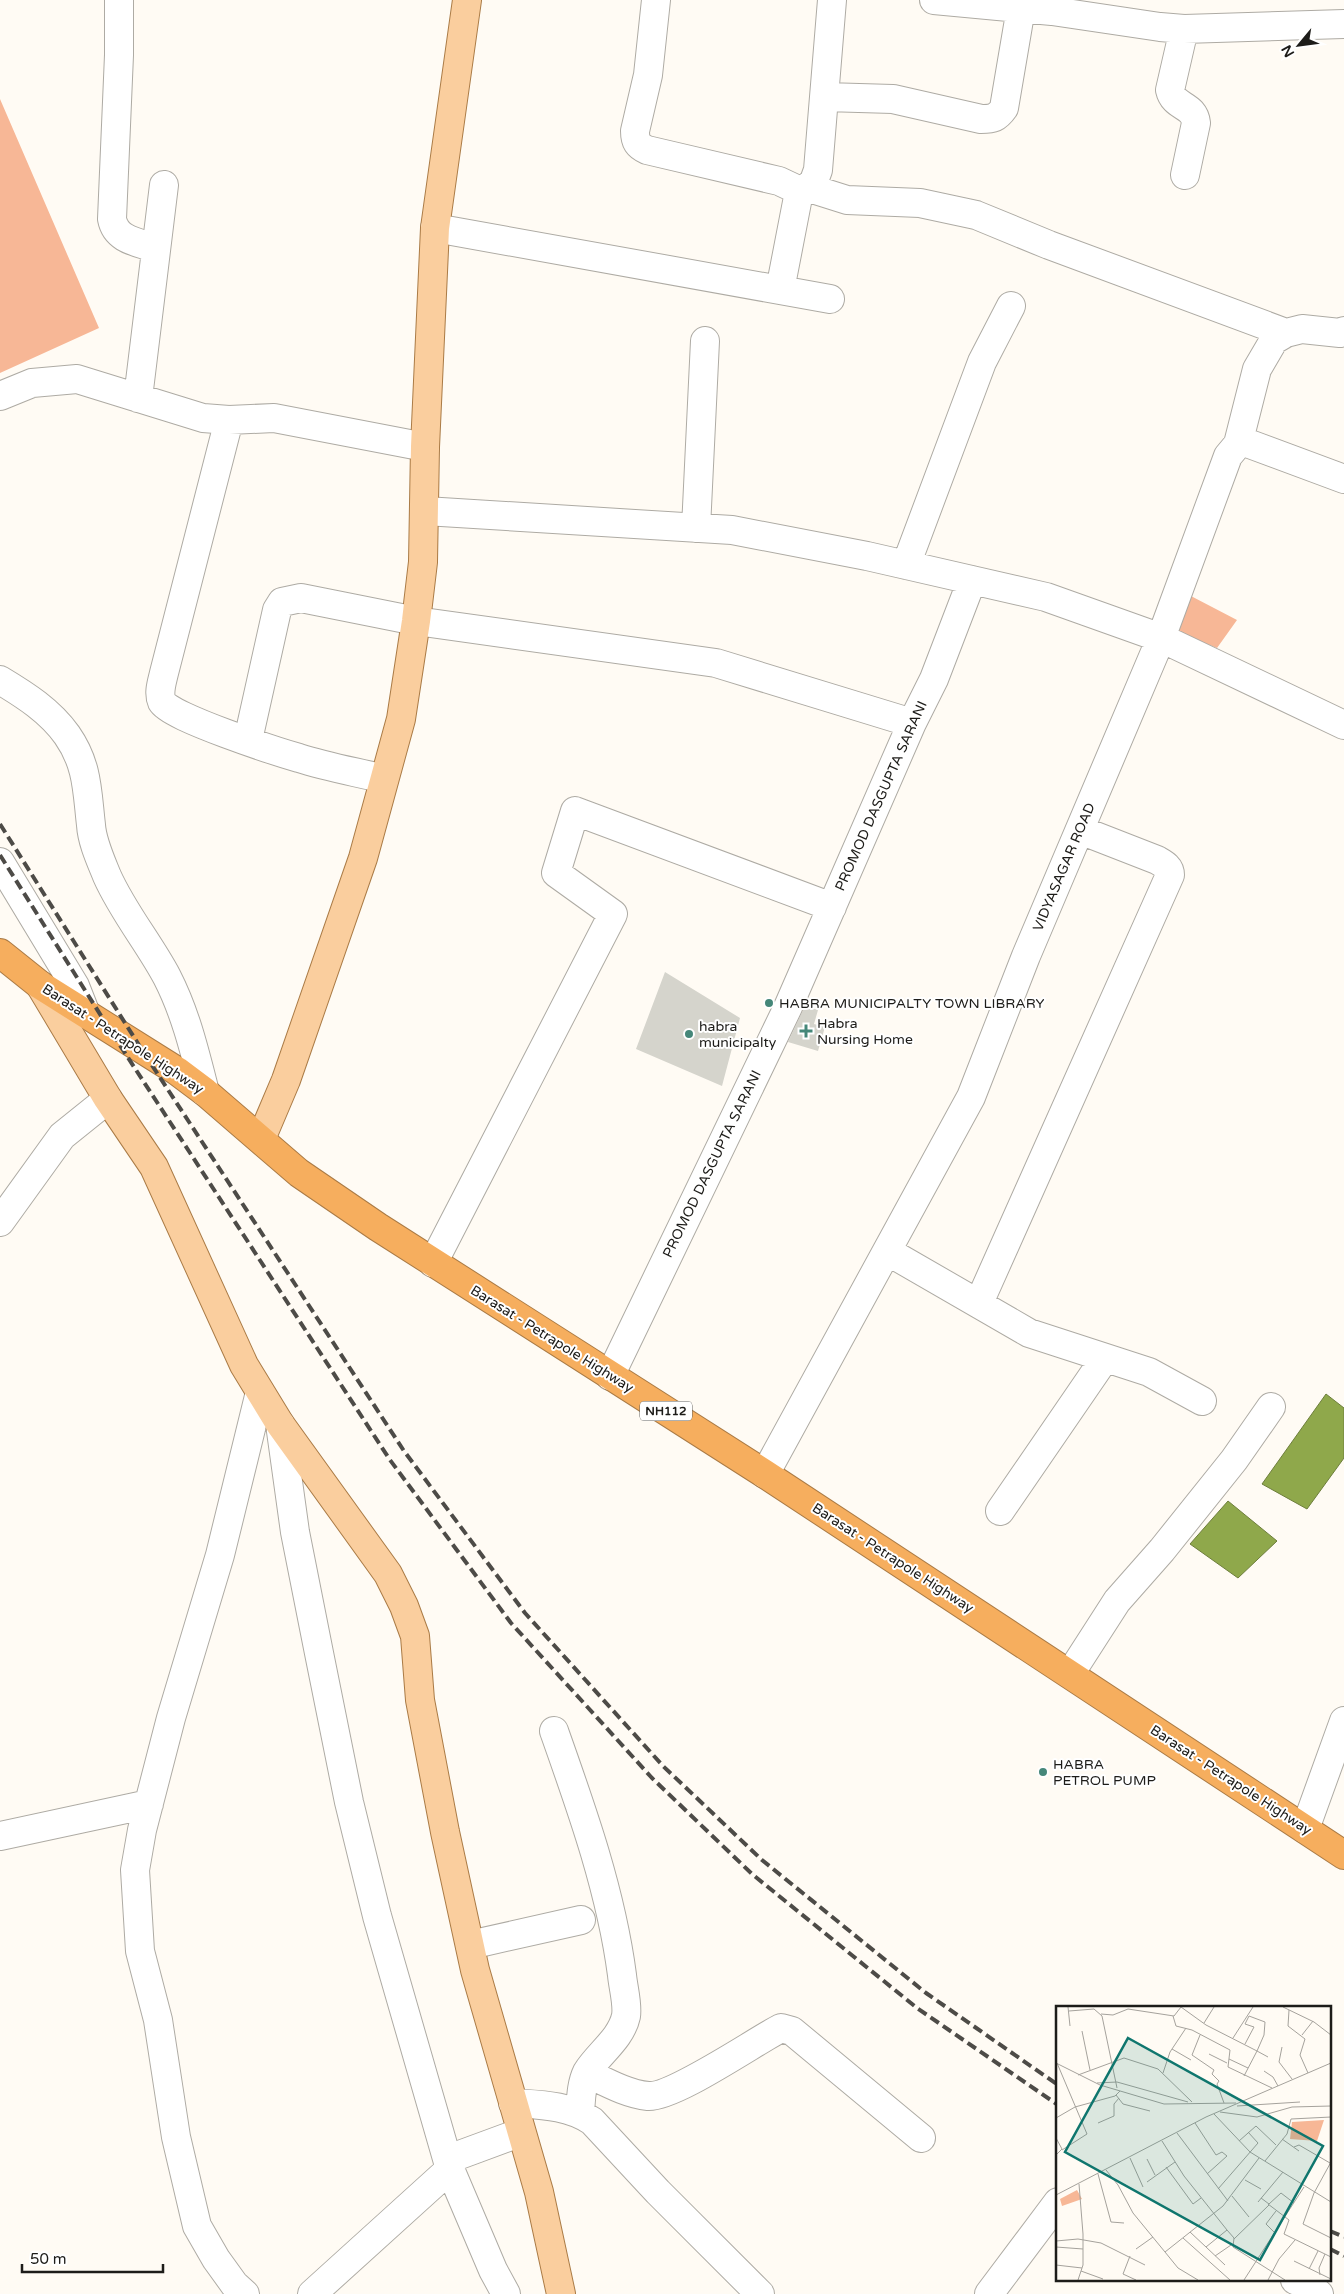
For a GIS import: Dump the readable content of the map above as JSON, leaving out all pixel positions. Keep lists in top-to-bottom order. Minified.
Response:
{"streets":{"highway":["Barasat - Petrapole Highway","NH112"],"street":["PROMOD DASGUPTA SARANI","VIDYASAGAR ROAD"]},"crossings":[["PROMOD DASGUPTA SARANI","Barasat - Petrapole Highway"],["VIDYASAGAR ROAD","Barasat - Petrapole Highway"]],"places":{"other":["HABRA MUNICIPALTY TOWN LIBRARY","habra municipalty","HABRA PETROL PUMP"],"health":["Habra Nursing Home"]},"scale_bar":"50 m","north":"bottom left"}
